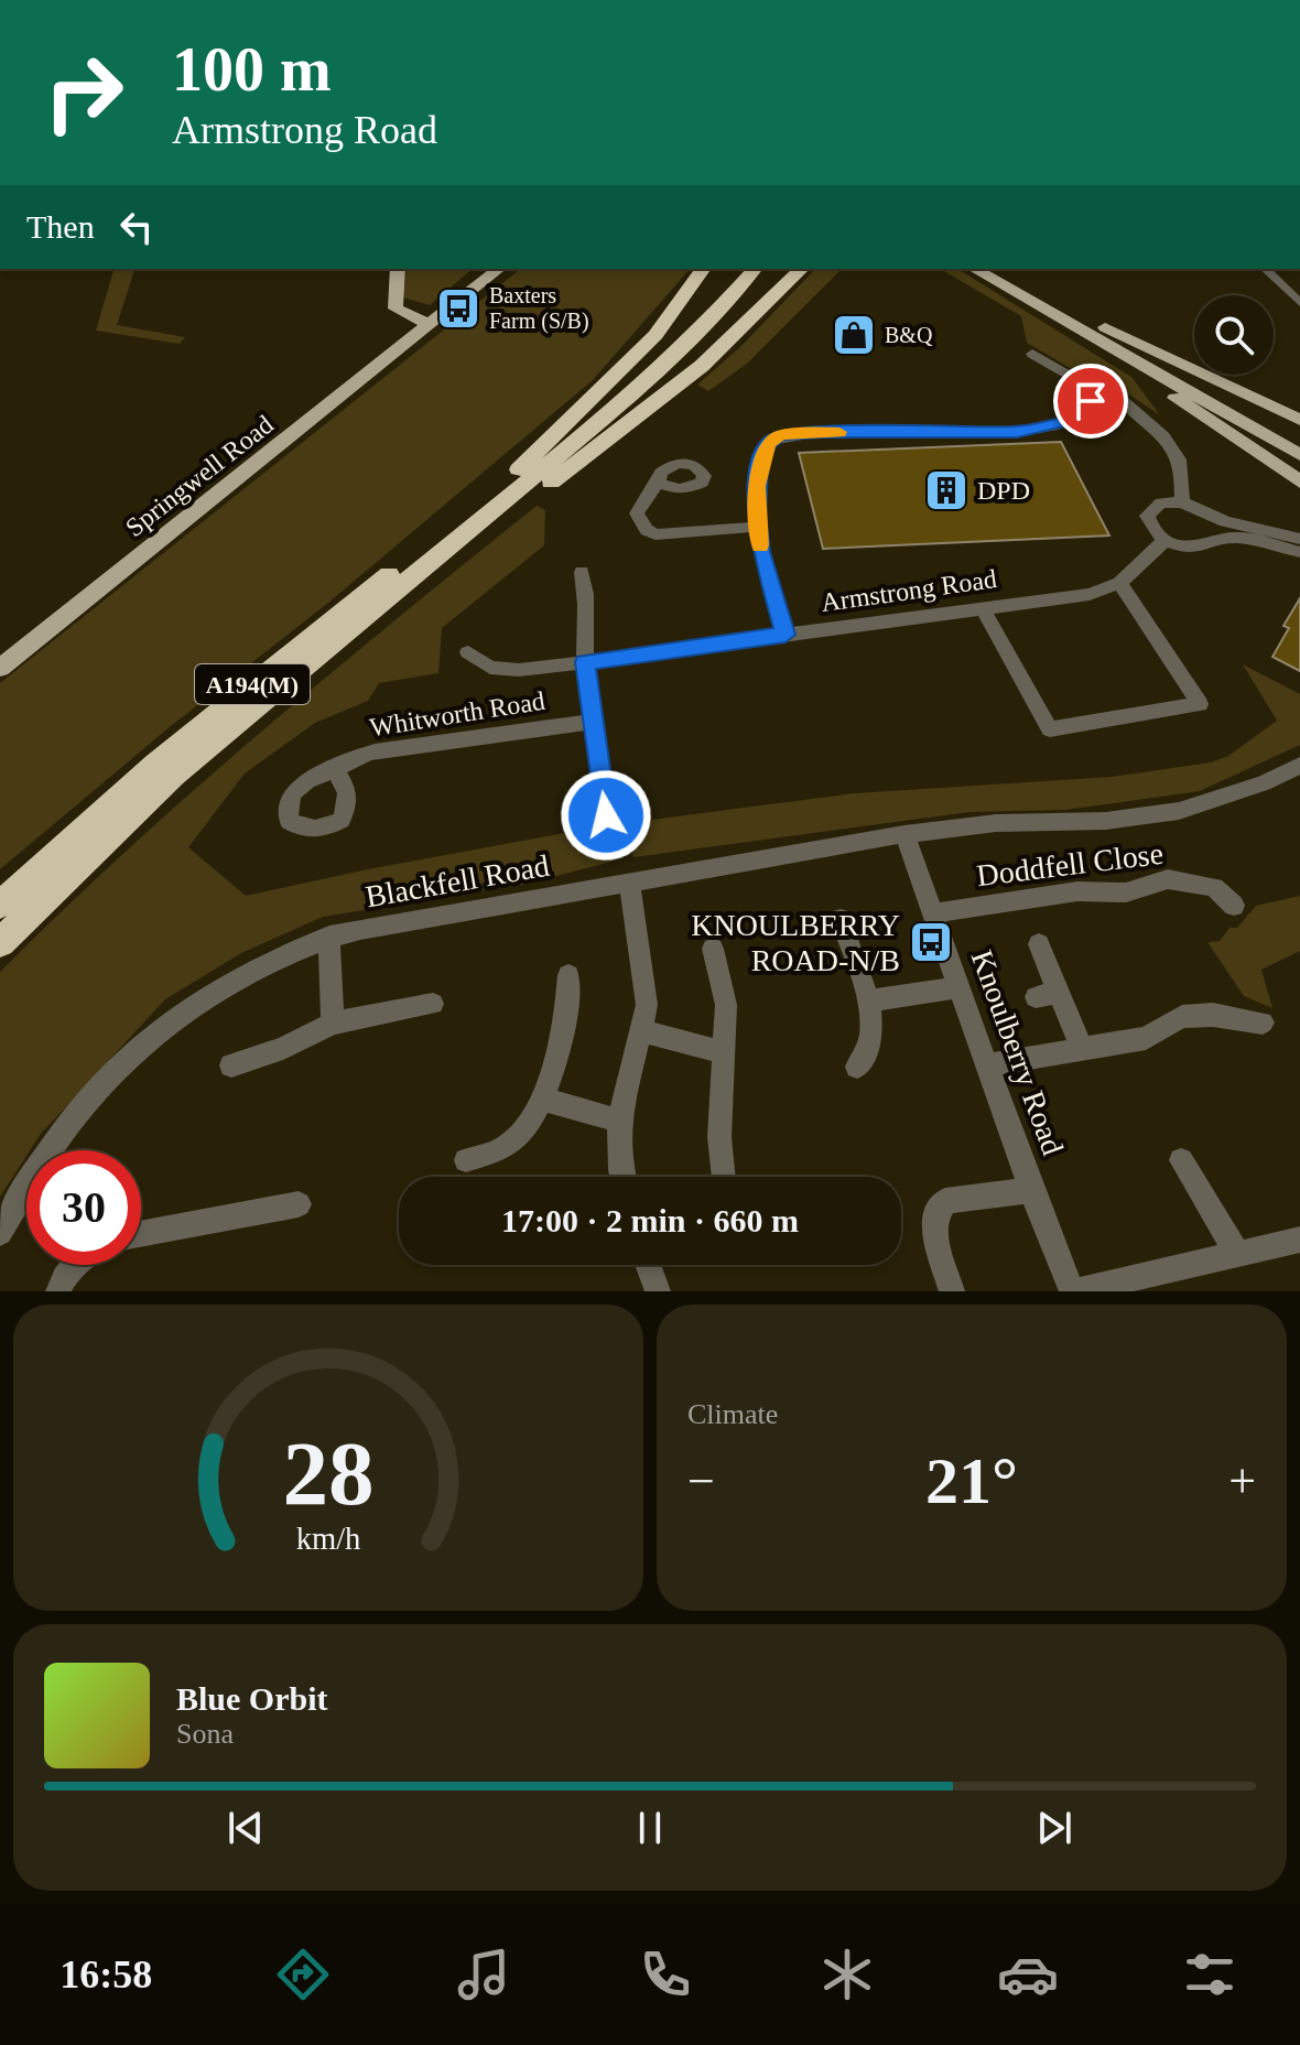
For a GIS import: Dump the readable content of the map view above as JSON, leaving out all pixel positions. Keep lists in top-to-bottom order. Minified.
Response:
{"streets":{"highway":["A194(M)"],"main road":["Springwell Road"],"street":["Armstrong Road","Whitworth Road","Doddfell Close","Blackfell Road","Knoulberry Road"]},"crossings":[["Doddfell Close","Knoulberry Road"],["Blackfell Road","Knoulberry Road"]],"places":{"bus stop":["Baxters Farm (S/B)","KNOULBERRY ROAD-N/B"],"shop":["B&Q"],"building":["DPD"]},"page":{"turn":["100 m","Armstrong Road"],"then":"Then","limit":"30","trip":"17:00 · 2 min · 660 m","tile":"Climate","heat":["−","21°","+"],"song":["Blue Orbit","Sona"],"tabs":"16:58","gauge":["28","km/h"]}}
